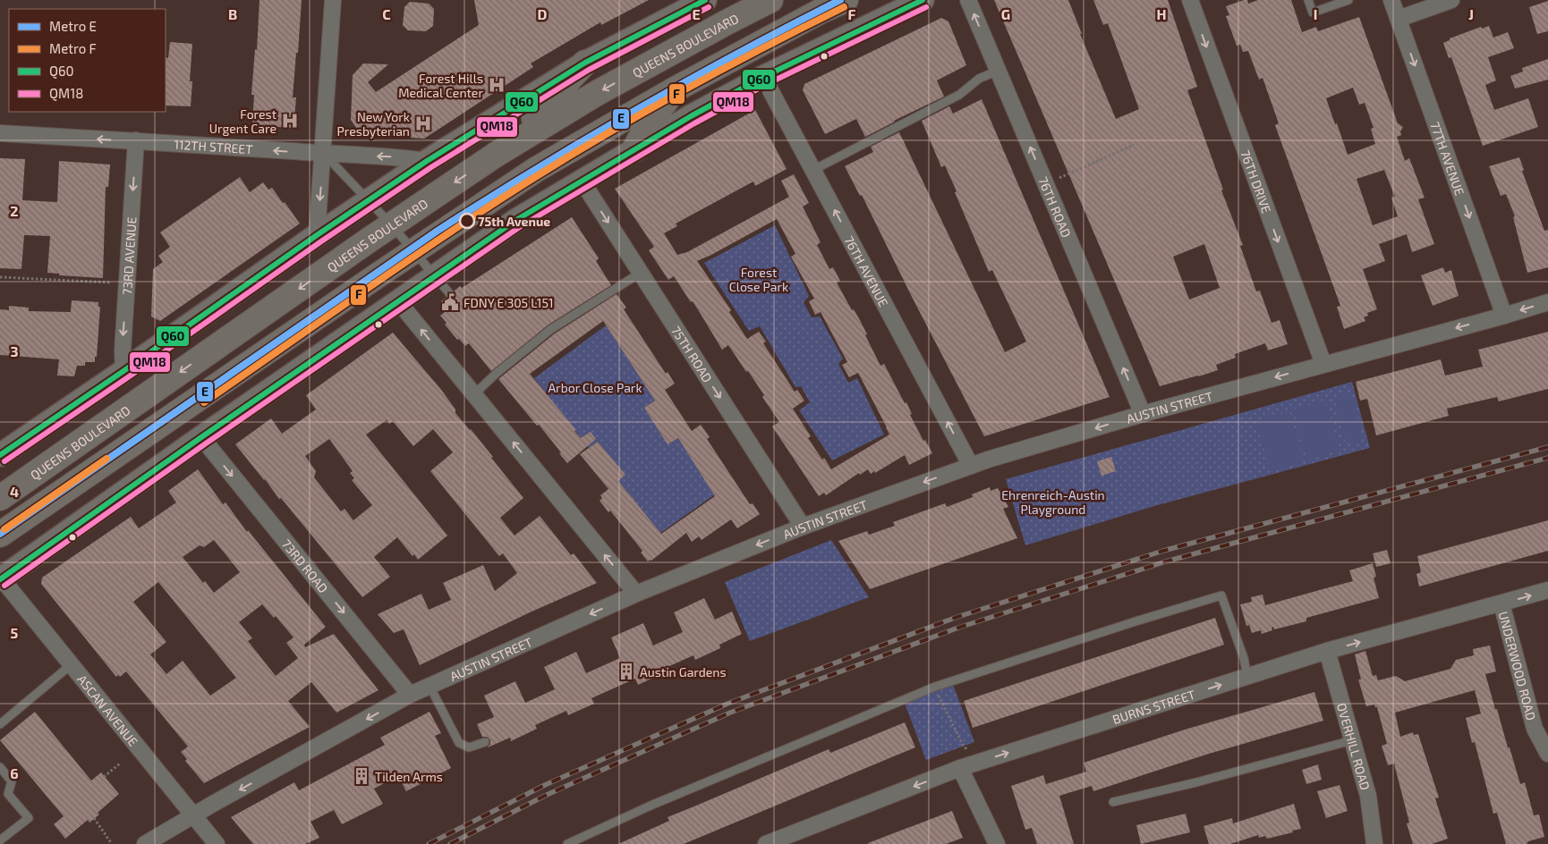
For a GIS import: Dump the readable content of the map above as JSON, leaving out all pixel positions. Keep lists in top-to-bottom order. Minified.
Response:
{"streets":{"main road":["QUEENS BOULEVARD"],"street":["112TH STREET","77TH AVENUE","76TH DRIVE","76TH ROAD","73RD AVENUE","76TH AVENUE","75TH ROAD","AUSTIN STREET","73RD ROAD","UNDERWOOD ROAD","BURNS STREET","ASCAN AVENUE","OVERHILL ROAD"]},"crossings":[["112TH STREET","73RD AVENUE"],["77TH AVENUE","AUSTIN STREET"],["76TH DRIVE","AUSTIN STREET"],["76TH ROAD","AUSTIN STREET"],["76TH AVENUE","AUSTIN STREET"],["75TH ROAD","AUSTIN STREET"],["AUSTIN STREET","73RD ROAD"],["AUSTIN STREET","ASCAN AVENUE"],["UNDERWOOD ROAD","BURNS STREET"],["BURNS STREET","OVERHILL ROAD"]],"one_way":["112TH STREET","77TH AVENUE","76TH DRIVE","76TH ROAD","73RD AVENUE","76TH AVENUE","75TH ROAD","AUSTIN STREET","73RD ROAD"],"parks":["Forest Close Park","Arbor Close Park","Ehrenreich-Austin Playground"],"places":{"hospital":["Forest Hills Medical Center","Forest Urgent Care","New York Presbyterian"],"other":["75th Avenue"],"public building":["FDNY E 305 L151"],"building":["Austin Gardens","Tilden Arms"]},"lines":["metro line E","transit line Q60","metro line F","transit line QM18"],"legend":["Metro E","Metro F","Q60","QM18"],"grid":{"columns":["B","C","D","E","F","G","H","I","J"],"rows":["2","3","4","5","6"]}}
